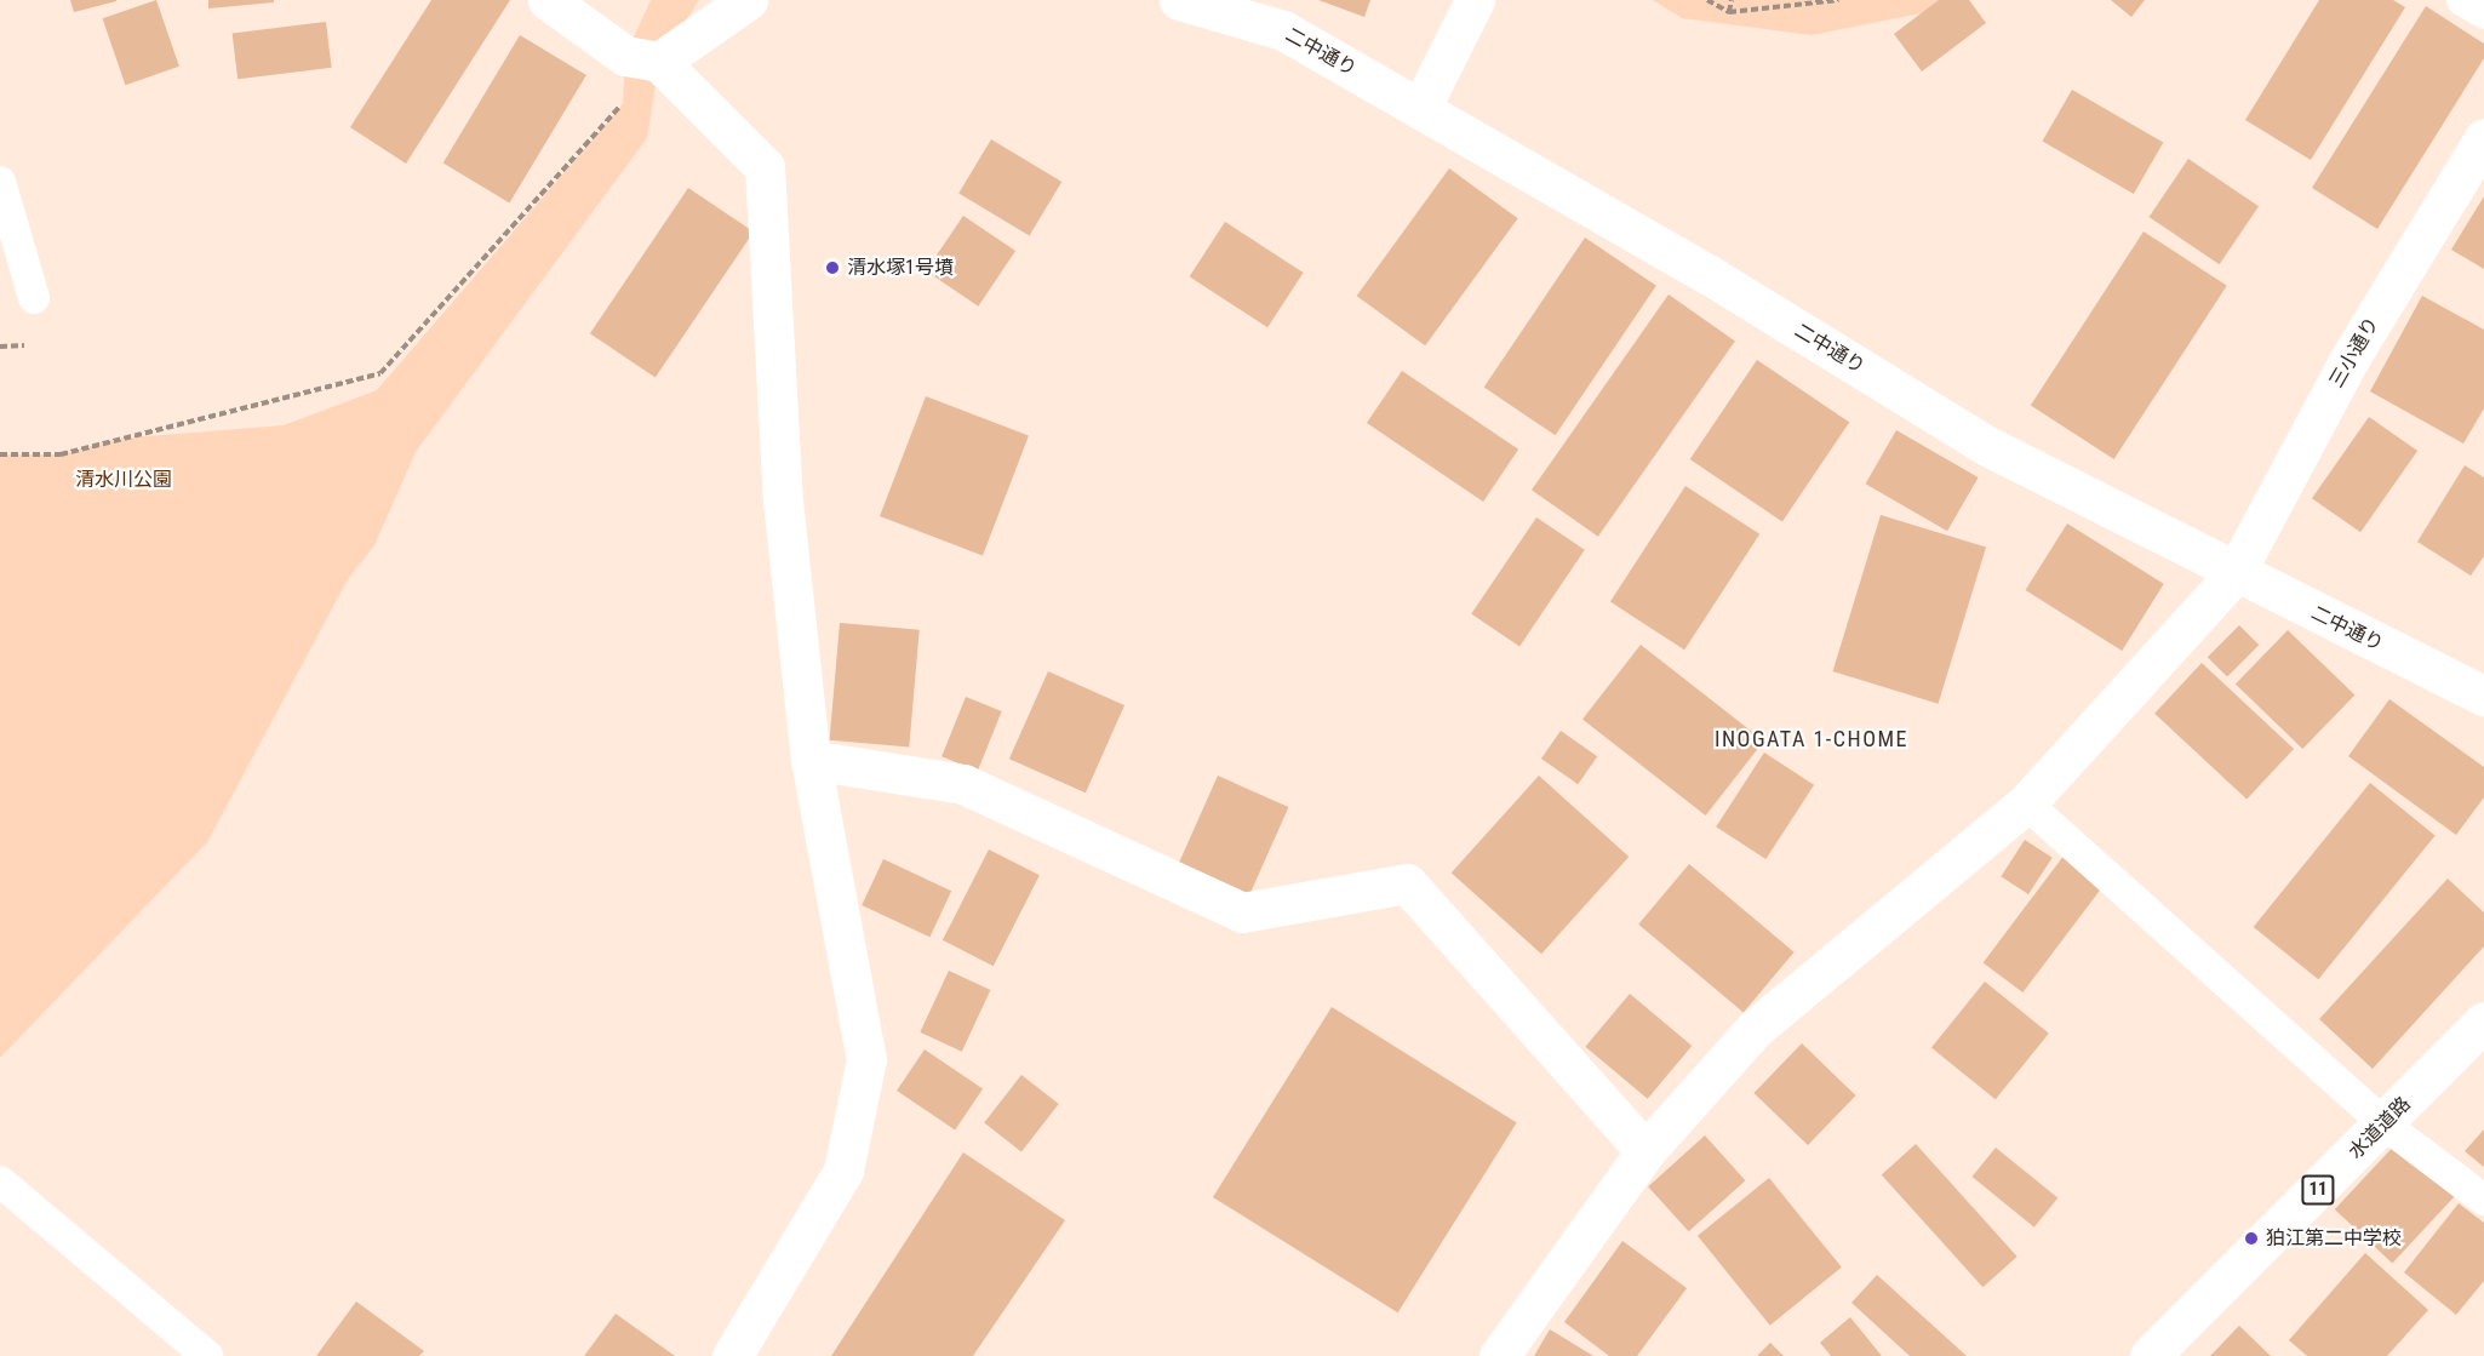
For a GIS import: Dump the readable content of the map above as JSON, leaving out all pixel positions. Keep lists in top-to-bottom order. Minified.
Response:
{"streets":{"street":["二中通り","三小通り","水道道路","11"]},"crossings":[["二中通り","三小通り"]],"districts":["INOGATA 1-CHOME"],"parks":["清水川公園"],"places":["清水塚1号墳","狛江第二中学校"]}
